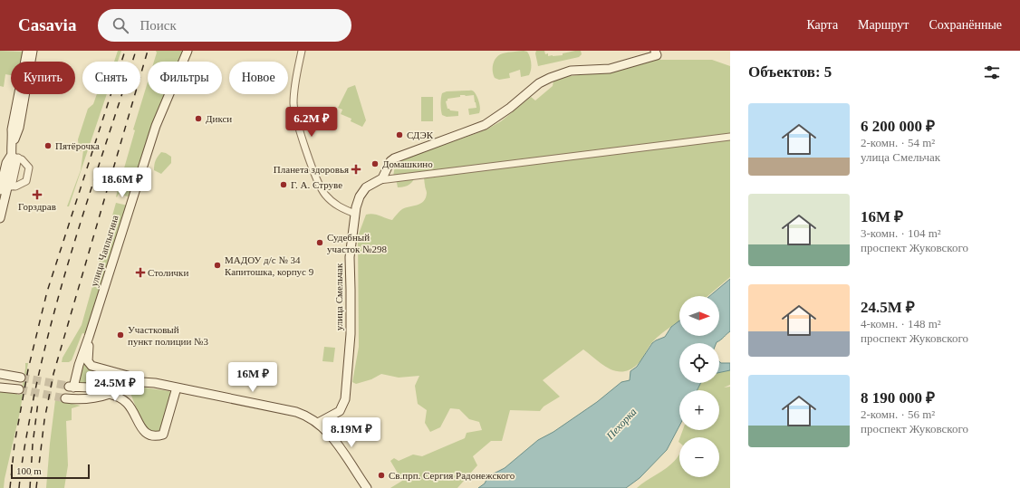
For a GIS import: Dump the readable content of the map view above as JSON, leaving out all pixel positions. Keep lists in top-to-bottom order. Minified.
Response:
{"streets":{"street":["улица Чаплыгина","улица Смельчак"]},"water":["Пехорка"],"places":{"other":["Дикси","СДЭК","Пятёрочка","Домашкино","Г. А. Струве","Судебный участок №298","МАДОУ д/с № 34 Капитошка, корпус 9","Участковый пункт полиции №3","Св.прп. Сергия Радонежского"],"health":["Планета здоровья","Горздрав","Столички"]},"scale_bar":"100 m","north":"right","page":{"header":"Casavia","search":"Поиск","nav":["Карта","Маршрут","Сохранённые"],"heading":"Объектов: 5","chip":["Купить","Снять","Фильтры","Новое"],"list":[{"name":"6 200 000 ₽","note":"2-комн. · 54 m² · улица Смельчак"},{"name":"16M ₽","note":"3-комн. · 104 m² · проспект Жуковского"},{"name":"24.5M ₽","note":"4-комн. · 148 m² · проспект Жуковского"},{"name":"8 190 000 ₽","note":"2-комн. · 56 m² · проспект Жуковского"}],"price":["6.2M ₽","18.6M ₽","16M ₽","24.5M ₽","8.19M ₽"],"map_buttons":["+","−"],"scale":"100 m"}}
